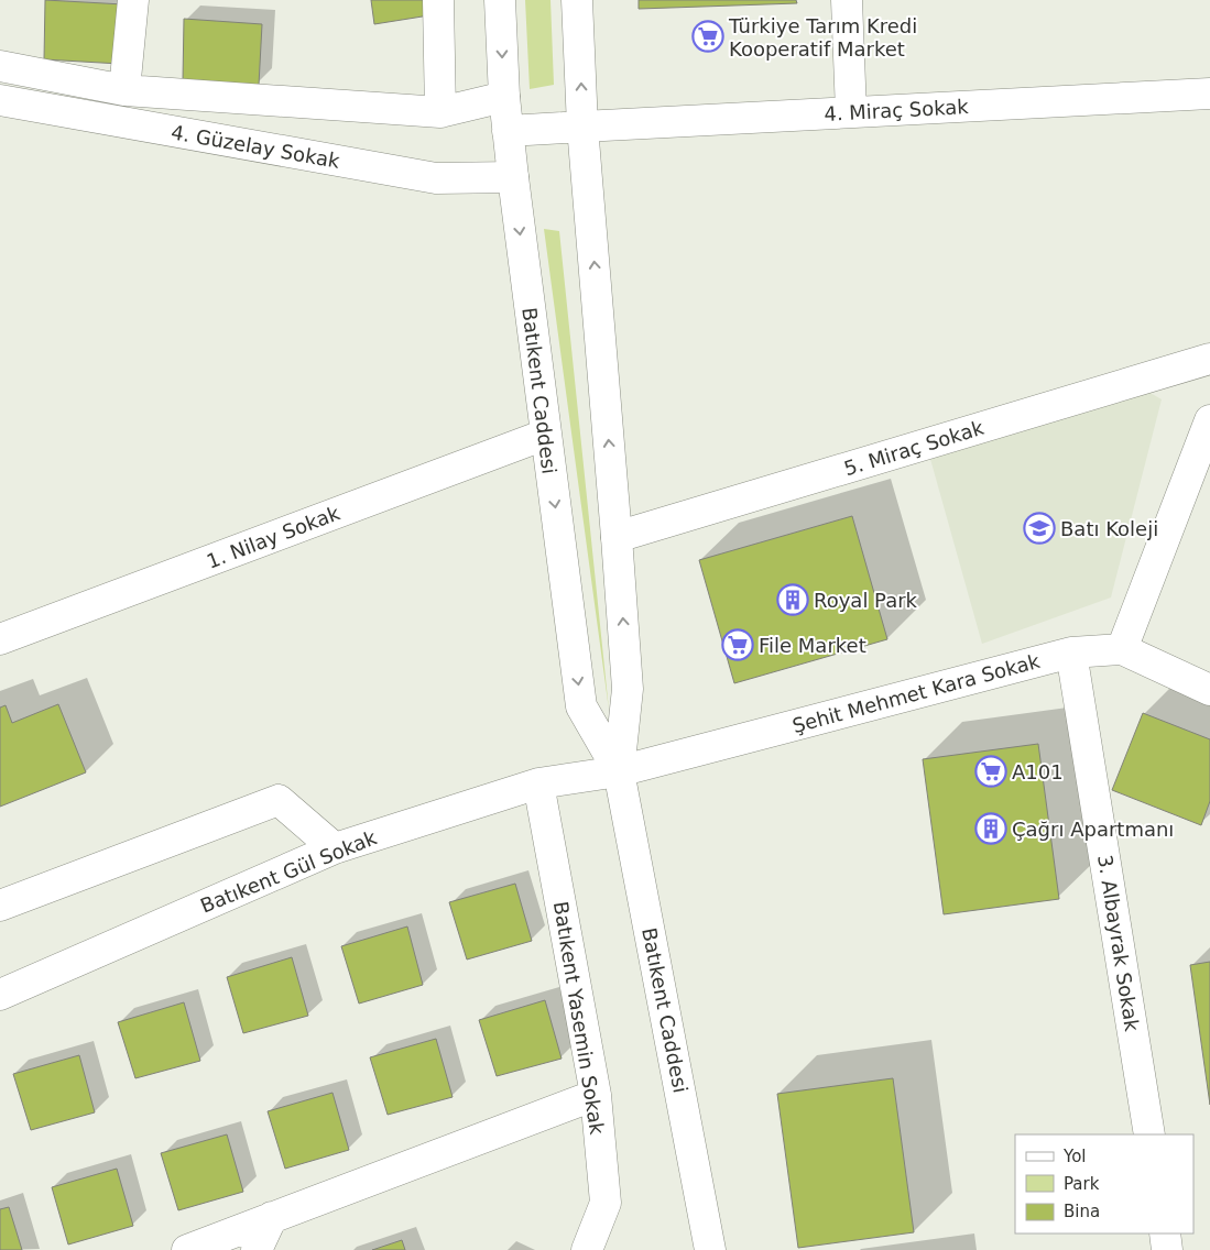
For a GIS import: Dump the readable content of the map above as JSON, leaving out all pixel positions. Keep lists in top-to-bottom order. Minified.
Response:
{"streets":{"street":["4. Miraç Sokak","4. Güzelay Sokak","Batıkent Caddesi","5. Miraç Sokak","1. Nilay Sokak","Şehit Mehmet Kara Sokak","Batıkent Gül Sokak","3. Albayrak Sokak","Batıkent Yasemin Sokak"]},"crossings":[["4. Miraç Sokak","Batıkent Caddesi"],["4. Güzelay Sokak","Batıkent Caddesi"],["Batıkent Caddesi","5. Miraç Sokak"],["Batıkent Caddesi","1. Nilay Sokak"],["Batıkent Caddesi","Şehit Mehmet Kara Sokak"],["Batıkent Caddesi","Batıkent Gül Sokak"],["Şehit Mehmet Kara Sokak","Batıkent Gül Sokak"],["Şehit Mehmet Kara Sokak","3. Albayrak Sokak"],["Batıkent Gül Sokak","Batıkent Yasemin Sokak"]],"places":{"supermarket":["Türkiye Tarım Kredi Kooperatif Market","File Market","A101"],"school or university":["Batı Koleji"],"building":["Royal Park","Çağrı Apartmanı"]},"legend":["Yol","Park","Bina"]}
